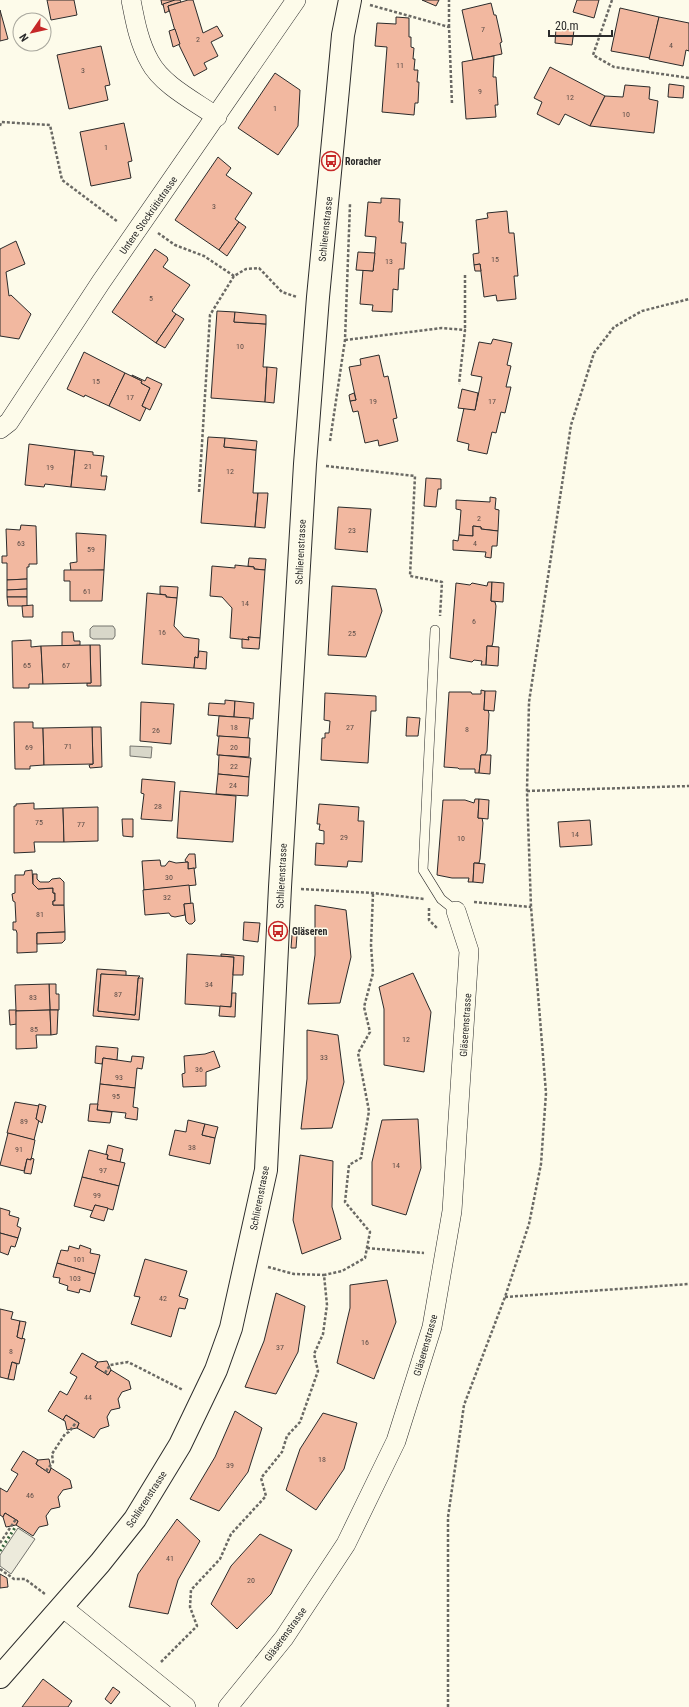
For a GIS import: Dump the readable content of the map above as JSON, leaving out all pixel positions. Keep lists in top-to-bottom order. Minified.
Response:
{"streets":{"street":["Untere Stockrütistrasse","Schlierenstrasse","Gläserenstrasse"]},"places":{"bus stop":["Roracher","Gläseren"]},"house_numbers":["7","2","4","11","3","9","12","1","10","1","3","15","13","5","10","15","17","19","17","21","19","12","2","23","63","4","59","61","14","6","16","25","65","67","18","27","8","26","71","69","20","22","24","28","75","77","14","29","10","30","32","81","34","87","83","85","12","33","36","93","95","89","38","91","14","97","99","101","103","42","16","37","8","44","18","39","46","41","20"],"scale_bar":"20 m","north":"bottom left"}
